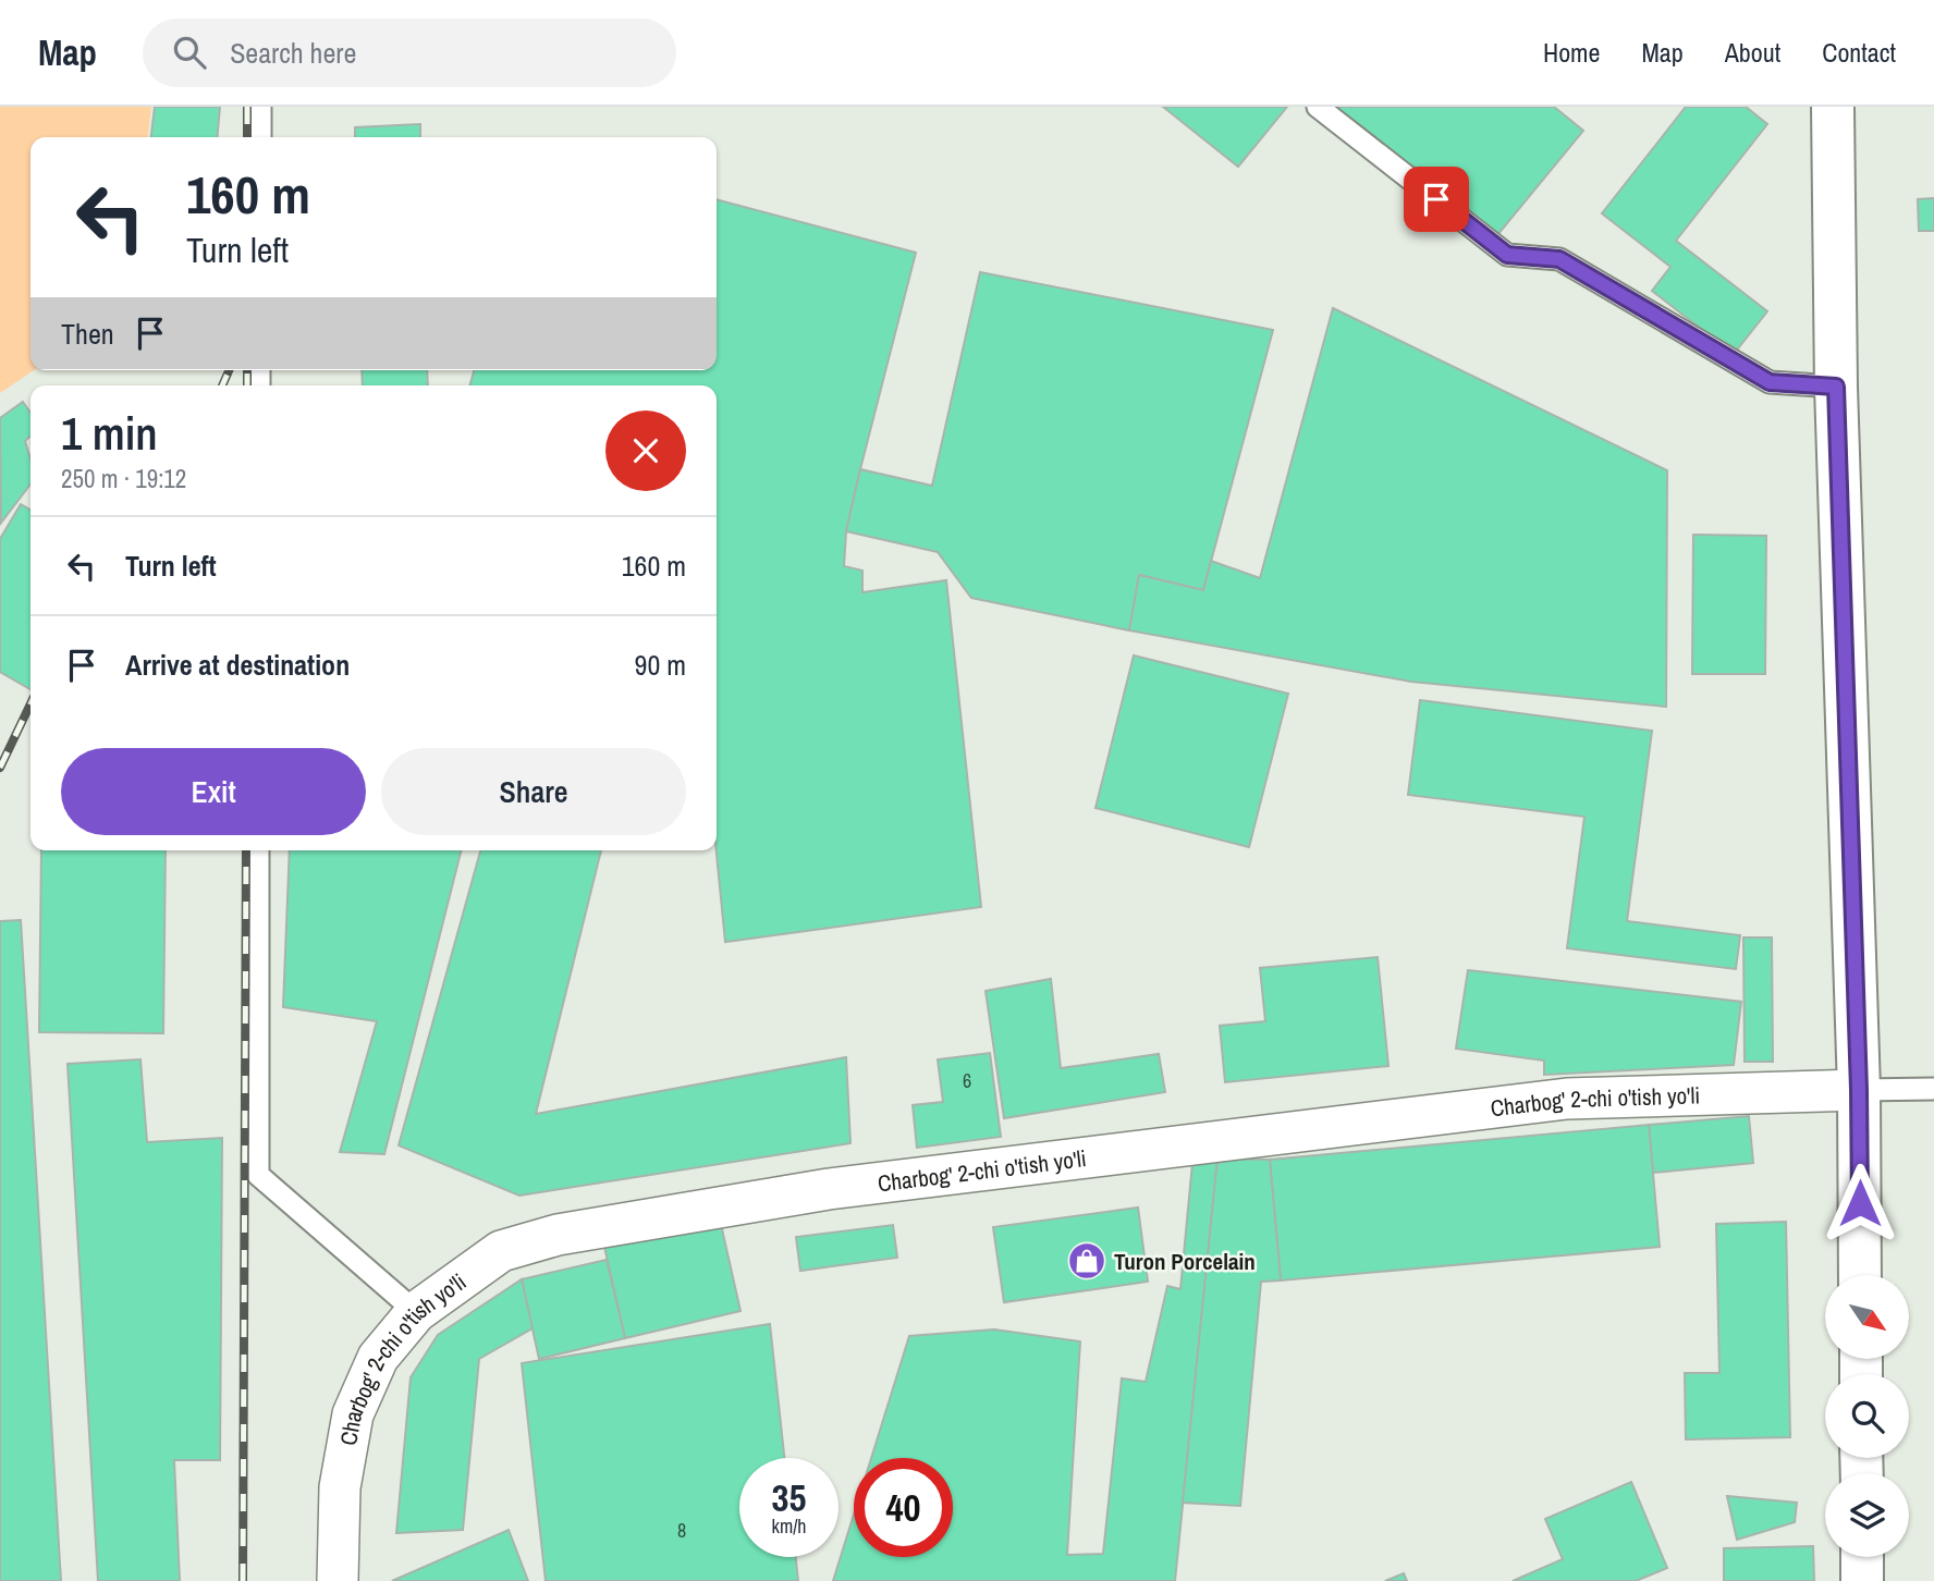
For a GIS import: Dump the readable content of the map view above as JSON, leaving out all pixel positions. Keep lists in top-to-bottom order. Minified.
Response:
{"streets":{"street":["Charbog' 2-chi o'tish yo'li"]},"places":{"shop":["Turon Porcelain"]},"house_numbers":["6","8"],"north":"bottom right","page":{"header":"Map","search":"Search here","nav":["Home","Map","About","Contact"],"turn":["160 m","Turn left"],"then":"Then","heading":["1 min","250 m · 19:12"],"list":[{"name":"Turn left","value":"160 m"},{"name":"Arrive at destination","value":"90 m"}],"buttons":["Exit","Share"],"speed":"35 km/h","limit":"40"}}
